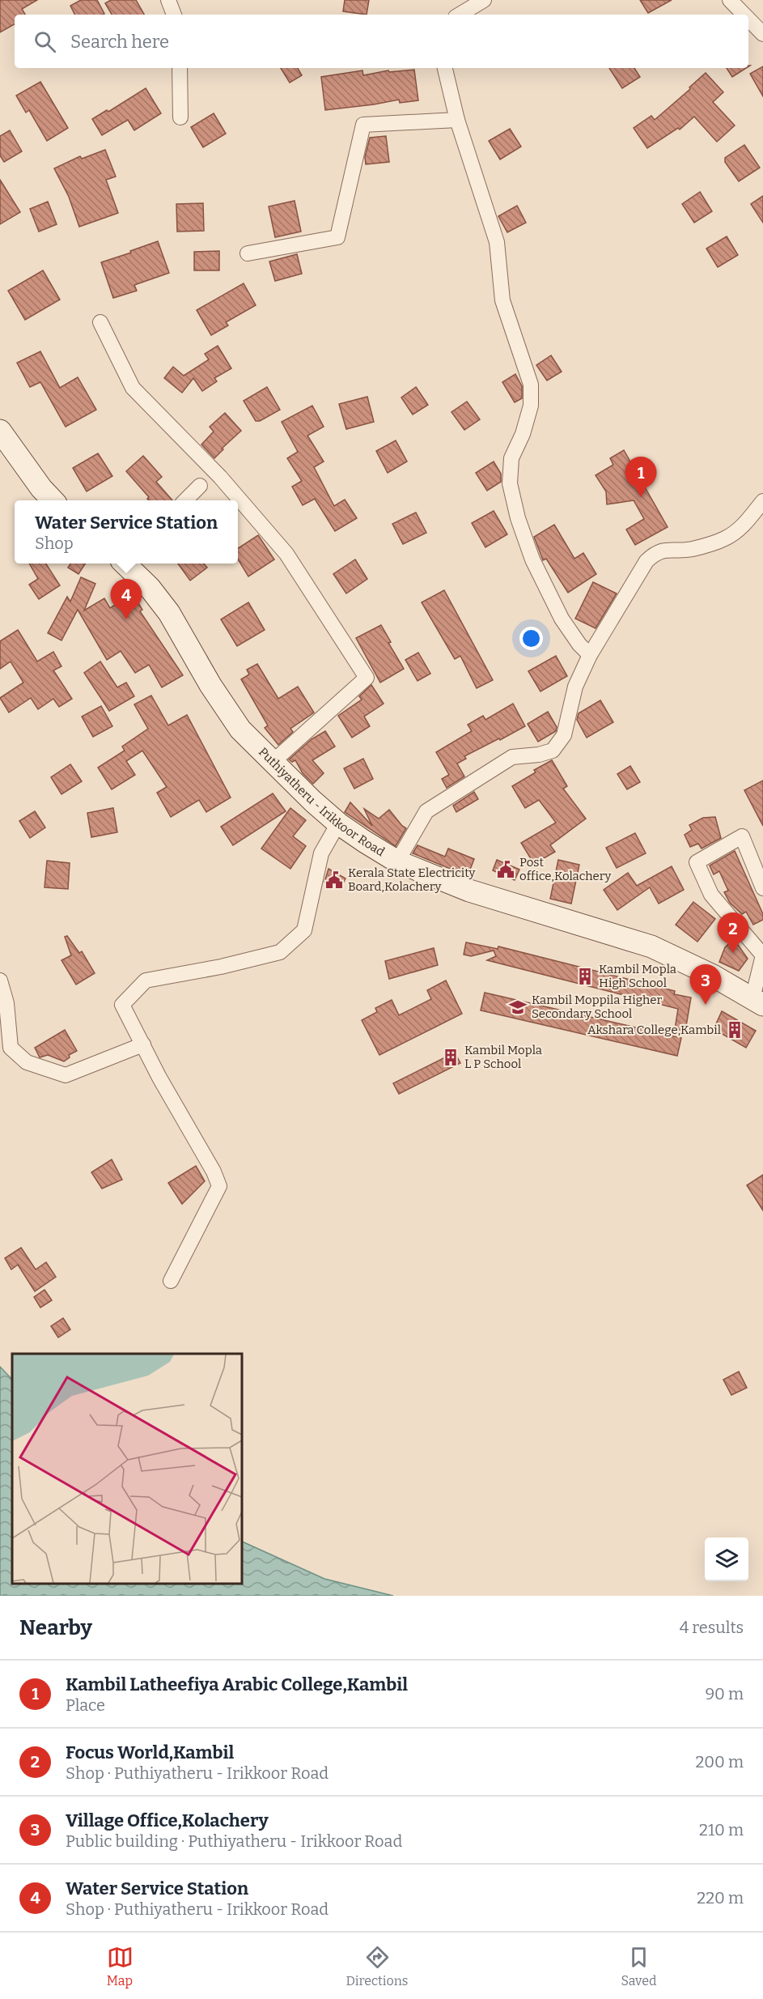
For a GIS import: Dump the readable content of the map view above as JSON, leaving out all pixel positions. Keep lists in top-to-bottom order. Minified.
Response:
{"streets":{"main road":["Puthiyatheru - Irikkoor Road"]},"places":{"public building":["Post office,Kolachery","Kerala State Electricity Board,Kolachery"],"building":["Kambil Mopla High School","Akshara College,Kambil","Kambil Mopla L P School"],"school or university":["Kambil Moppila Higher Secondary School"]},"page":{"search":"Search here","pins":["1","4","2","3"],"popup":["Water Service Station","Shop"],"heading":["Nearby","4 results"],"list":[{"mark":"1","name":"Kambil Latheefiya Arabic College,Kambil","note":"Place","value":"90 m"},{"mark":"2","name":"Focus World,Kambil","note":"Shop · Puthiyatheru - Irikkoor Road","value":"200 m"},{"mark":"3","name":"Village Office,Kolachery","note":"Public building · Puthiyatheru - Irikkoor Road","value":"210 m"},{"mark":"4","name":"Water Service Station","note":"Shop · Puthiyatheru - Irikkoor Road","value":"220 m"}],"nav":["Map","Directions","Saved"]}}
